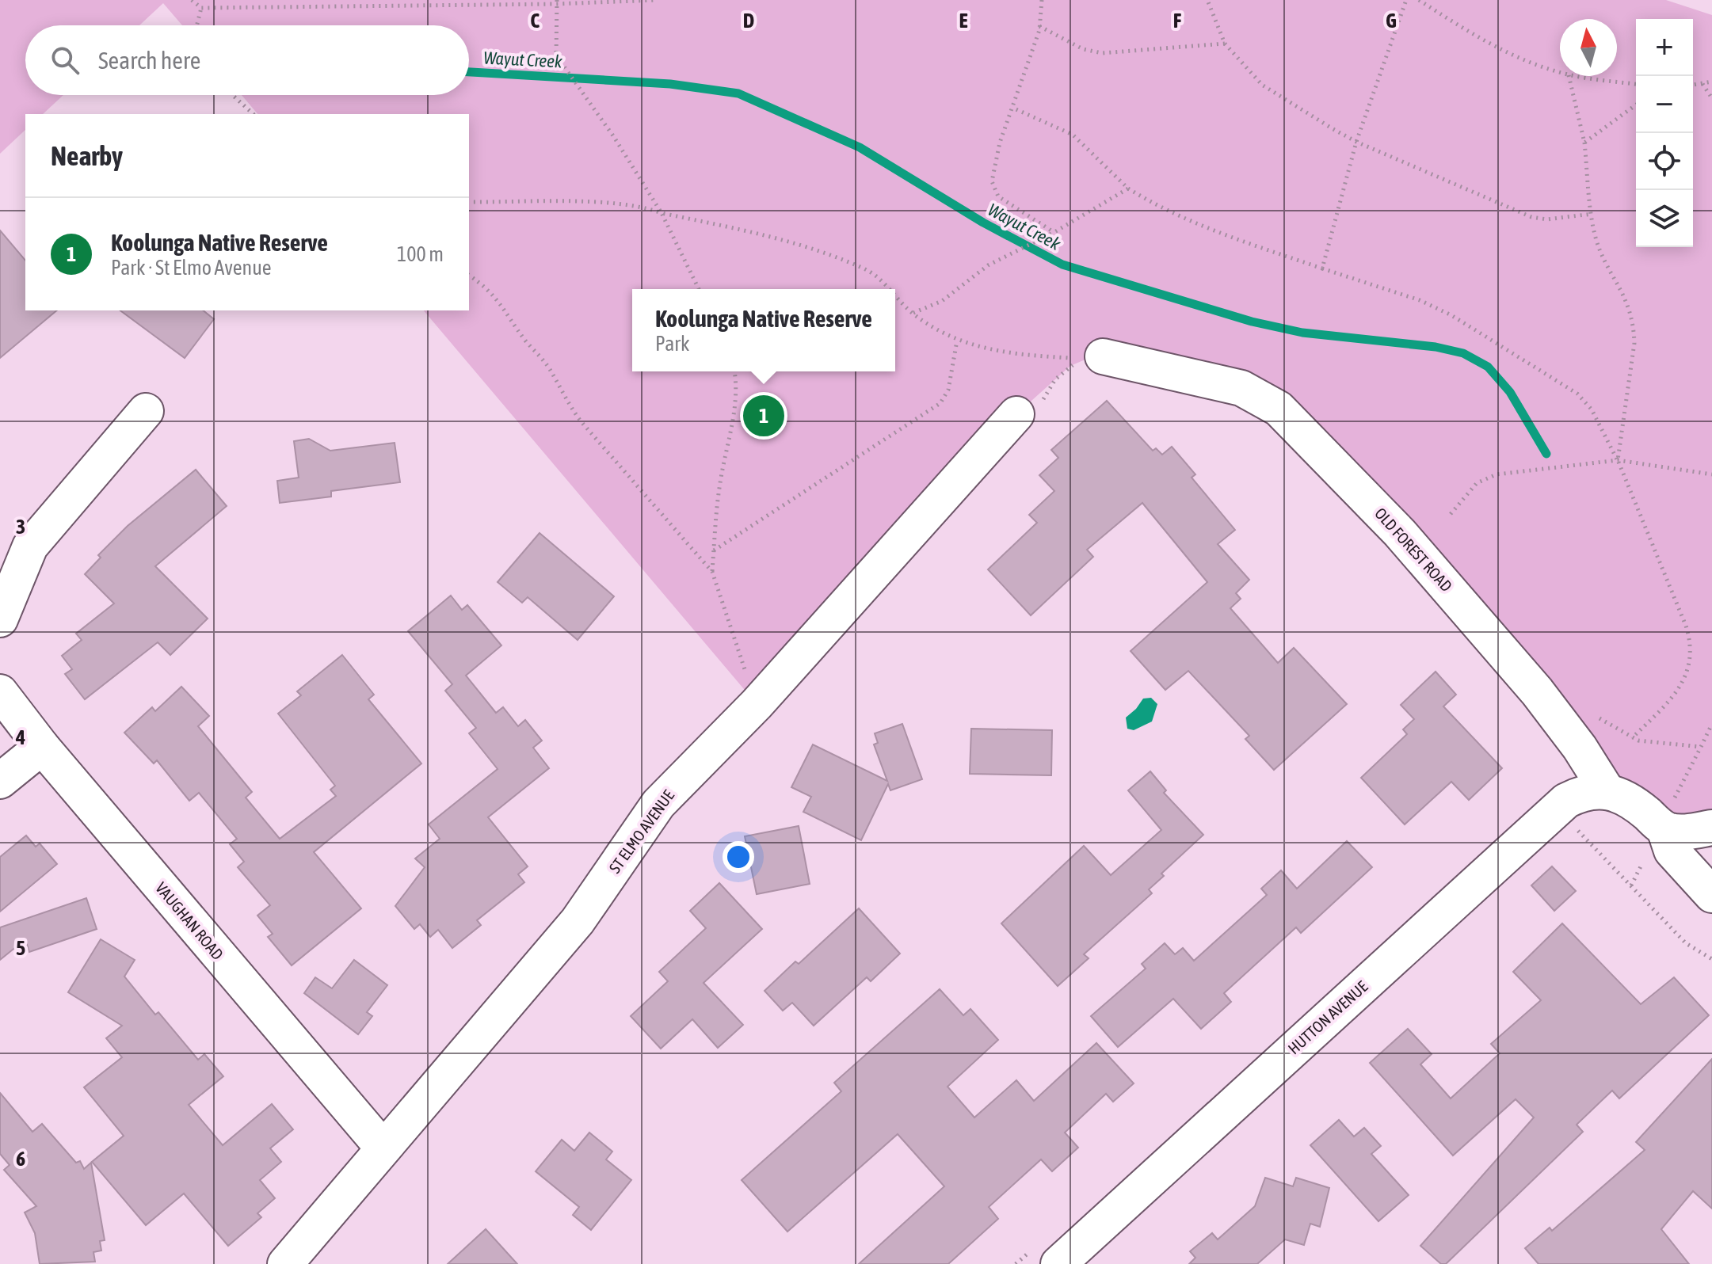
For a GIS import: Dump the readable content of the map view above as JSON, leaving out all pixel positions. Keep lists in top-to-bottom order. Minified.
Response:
{"streets":{"street":["OLD FOREST ROAD","ST ELMO AVENUE","VAUGHAN ROAD","HUTTON AVENUE"]},"crossings":[["OLD FOREST ROAD","HUTTON AVENUE"],["ST ELMO AVENUE","VAUGHAN ROAD"]],"water":["Wayut Creek"],"north":"top","page":{"map_buttons":["+","−"],"search":"Search here","heading":"Nearby","list":[{"mark":"1","name":"Koolunga Native Reserve","note":"Park · St Elmo Avenue","value":"100 m"}],"popup":["Koolunga Native Reserve","Park"],"pins":"1"},"grid":{"columns":["C","D","E","F","G"],"rows":["3","4","5","6"]}}
